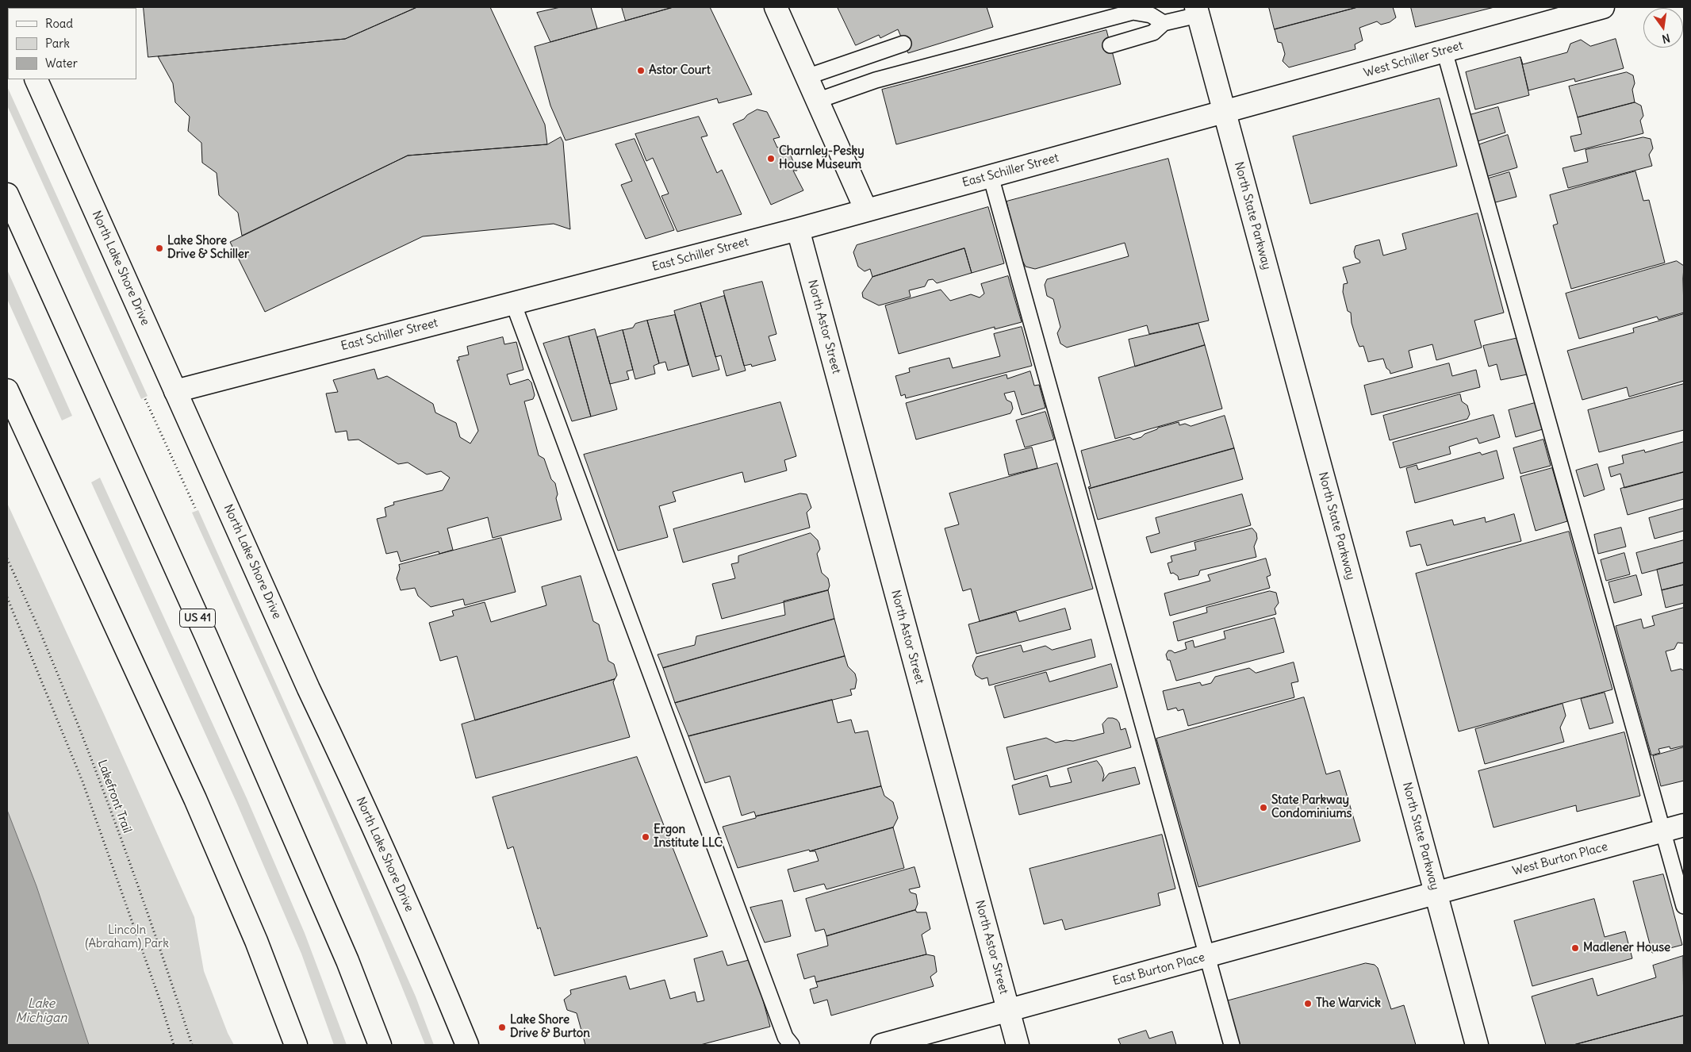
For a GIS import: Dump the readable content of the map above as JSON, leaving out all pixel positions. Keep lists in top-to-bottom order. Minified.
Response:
{"streets":{"main road":["West Schiller Street","East Schiller Street","North State Parkway","North Lake Shore Drive","North Astor Street","US 41","West Burton Place","East Burton Place"],"path":["Lakefront Trail"]},"crossings":[["West Schiller Street","East Schiller Street"],["West Schiller Street","North State Parkway"],["East Schiller Street","North State Parkway"],["East Schiller Street","North Lake Shore Drive"],["East Schiller Street","North Astor Street"],["North State Parkway","West Burton Place"],["North State Parkway","East Burton Place"],["North Astor Street","East Burton Place"],["West Burton Place","East Burton Place"]],"water":["Lake Michigan"],"parks":["Lincoln (Abraham) Park"],"places":["Astor Court","Charnley-Pesky House Museum","Lake Shore Drive & Schiller","State Parkway Condominiums","Ergon Institute LLC","Madlener House","The Warvick","Lake Shore Drive & Burton"],"legend":["Road","Park","Water"],"north":"bottom"}
